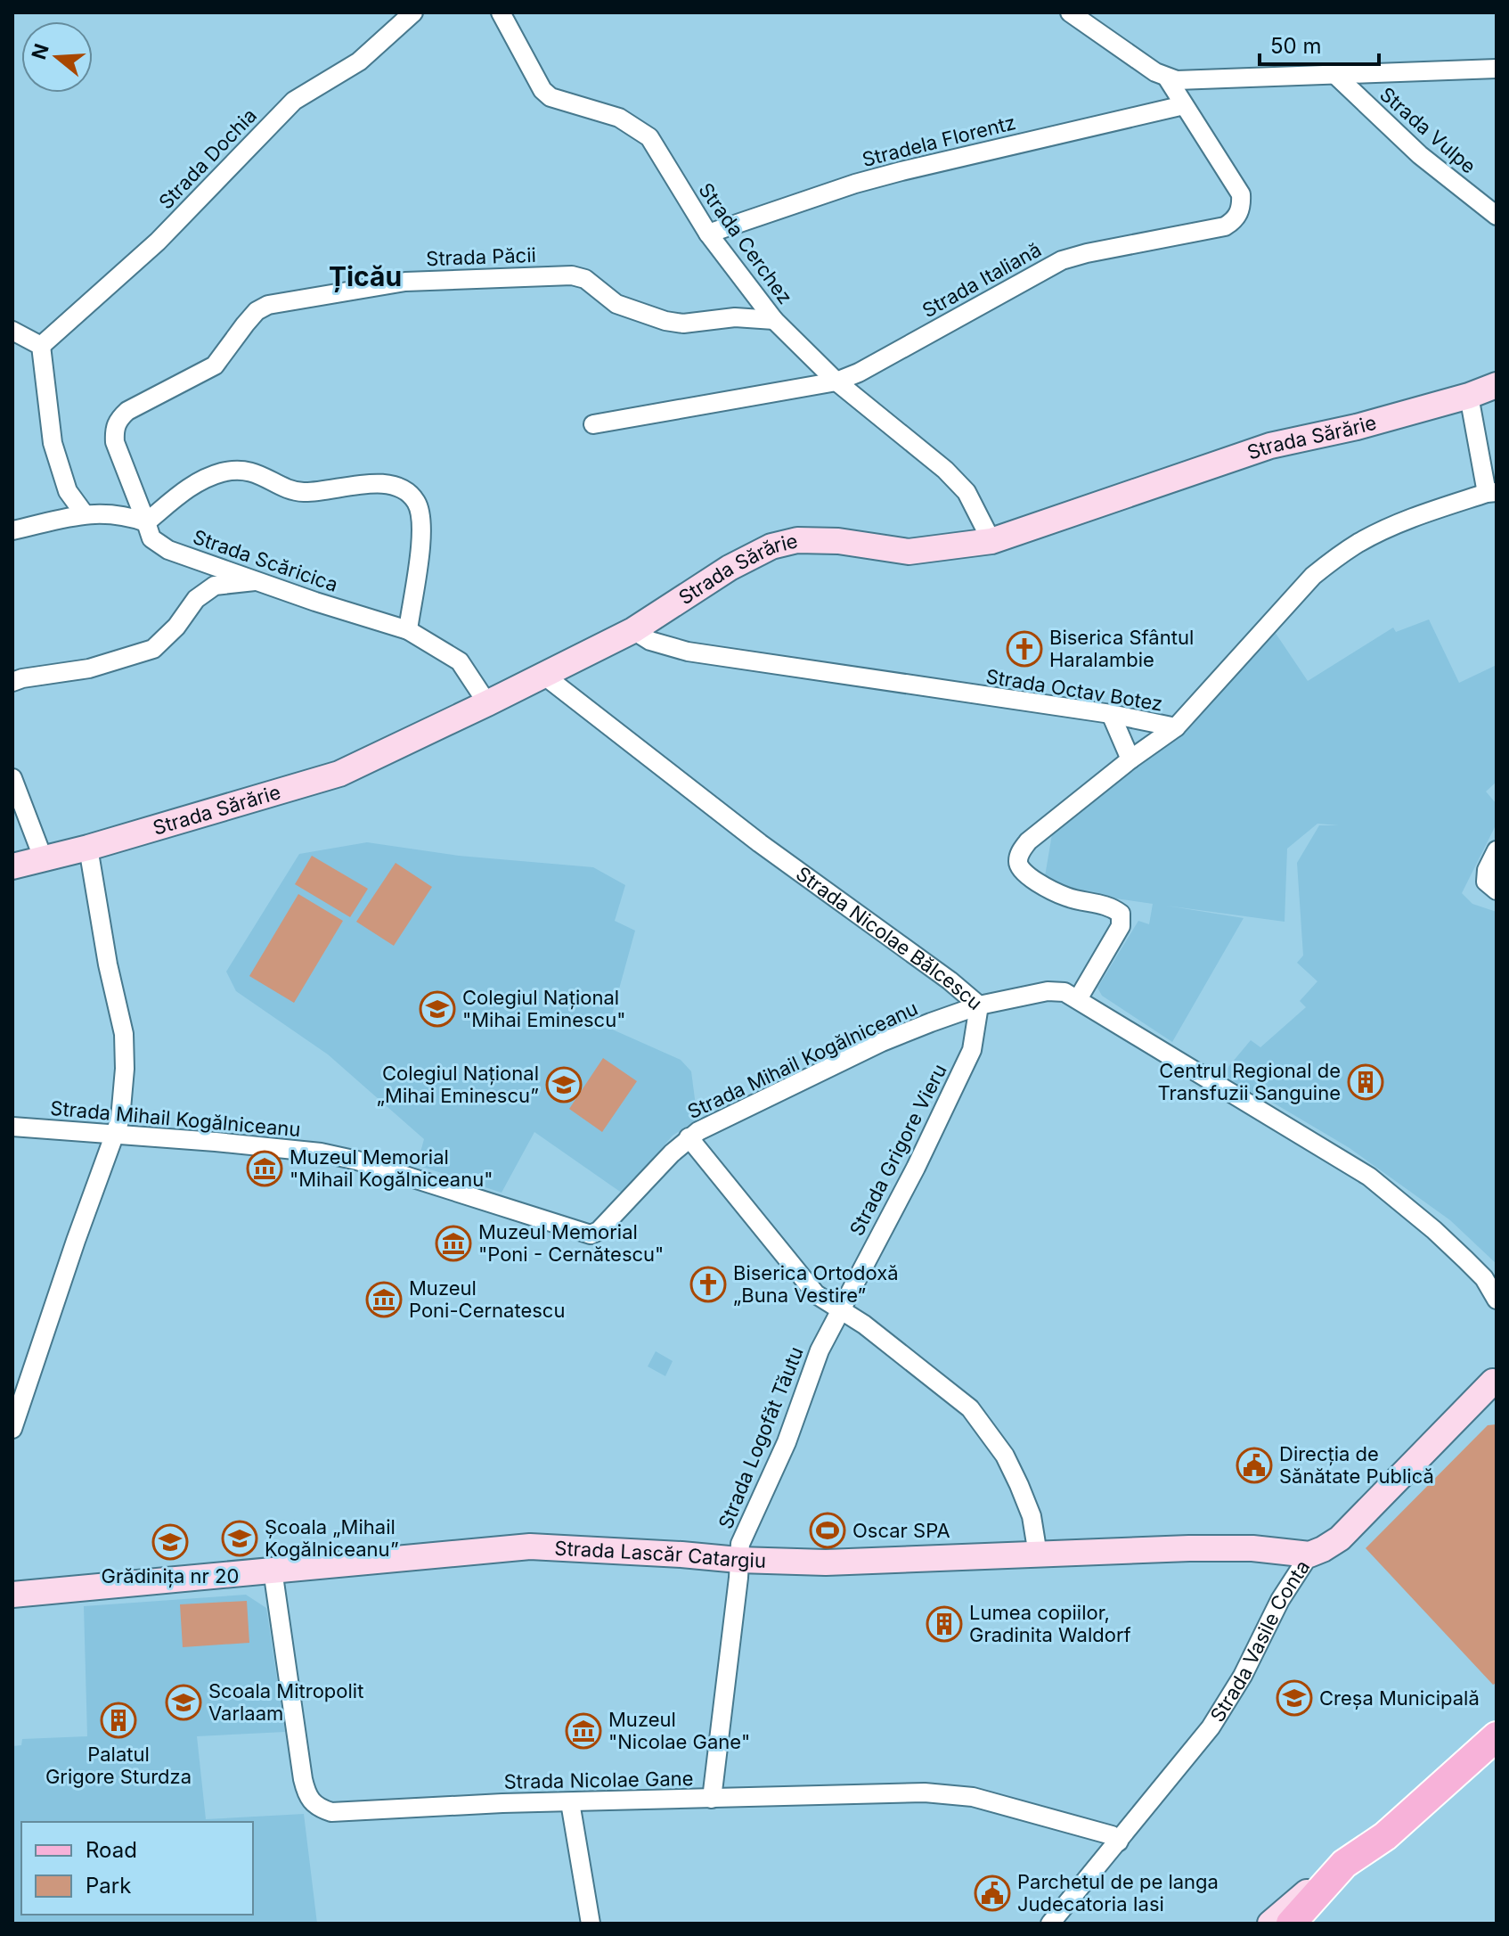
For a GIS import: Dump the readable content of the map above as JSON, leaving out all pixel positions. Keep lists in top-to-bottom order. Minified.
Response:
{"streets":{"street":["Strada Vulpe","Stradela Florentz","Strada Dochia","Strada Cerchez","Strada Păcii","Strada Italiană","Strada Sărărie","Strada Scăricica","Strada Octav Botez","Strada Nicolae Bălcescu","Strada Mihail Kogălniceanu","Strada Grigore Vieru","Strada Logofăt Tăutu","Strada Lascăr Catargiu","Strada Vasile Conta","Strada Nicolae Gane"]},"crossings":[["Stradela Florentz","Strada Cerchez"],["Stradela Florentz","Strada Italiană"],["Strada Cerchez","Strada Păcii"],["Strada Cerchez","Strada Italiană"],["Strada Cerchez","Strada Sărărie"],["Strada Păcii","Strada Scăricica"],["Strada Sărărie","Strada Scăricica"],["Strada Sărărie","Strada Octav Botez"],["Strada Sărărie","Strada Nicolae Bălcescu"],["Strada Octav Botez","Strada Nicolae Bălcescu"],["Strada Nicolae Bălcescu","Strada Mihail Kogălniceanu"],["Strada Nicolae Bălcescu","Strada Grigore Vieru"],["Strada Mihail Kogălniceanu","Strada Grigore Vieru"],["Strada Grigore Vieru","Strada Logofăt Tăutu"],["Strada Logofăt Tăutu","Strada Lascăr Catargiu"],["Strada Logofăt Tăutu","Strada Nicolae Gane"],["Strada Lascăr Catargiu","Strada Vasile Conta"],["Strada Lascăr Catargiu","Strada Nicolae Gane"],["Strada Vasile Conta","Strada Nicolae Gane"]],"districts":["Țicău"],"places":{"church":["Biserica Sfântul Haralambie","Biserica Ortodoxă „Buna Vestire”"],"school or university":["Colegiul Național \"Mihai Eminescu\"","Colegiul Național „Mihai Eminescu”","Școala „Mihail Kogălniceanu”","Grădinița nr 20","Creșa Municipală","Scoala Mitropolit Varlaam"],"building":["Centrul Regional de Transfuzii Sanguine","Lumea copiilor, Gradinita Waldorf","Palatul Grigore Sturdza"],"museum":["Muzeul Memorial \"Mihail Kogălniceanu\"","Muzeul Memorial \"Poni - Cernătescu\"","Muzeul Poni-Cernatescu","Muzeul \"Nicolae Gane\""],"public building":["Direcția de Sănătate Publică","Parchetul de pe langa Judecatoria Iasi"],"sports":["Oscar SPA"]},"legend":["Road","Park"],"scale_bar":"50 m","north":"left"}
